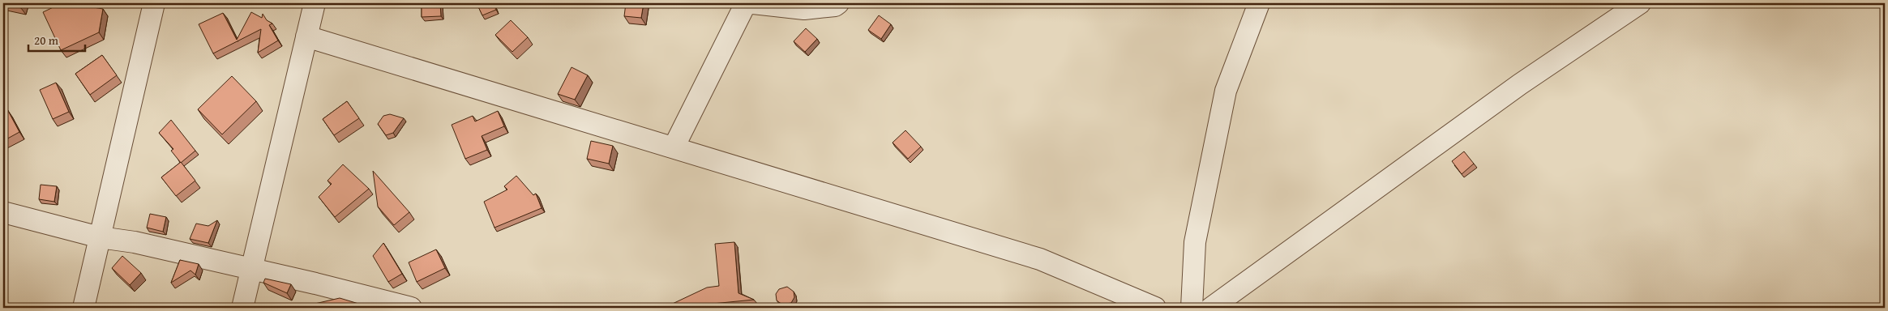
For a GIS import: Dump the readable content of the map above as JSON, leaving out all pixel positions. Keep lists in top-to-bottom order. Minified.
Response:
{"scale_bar":"20 m"}
